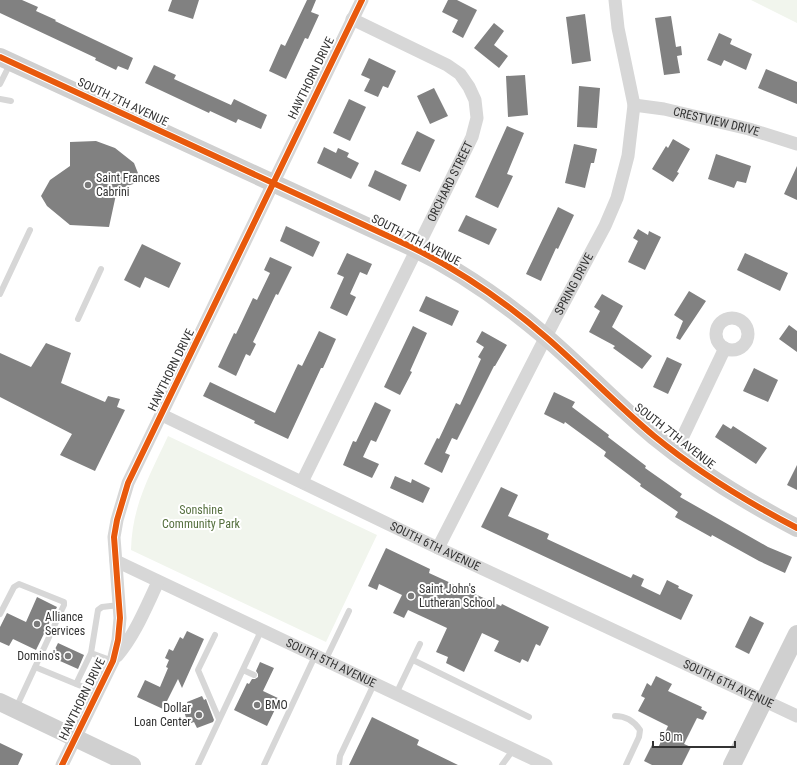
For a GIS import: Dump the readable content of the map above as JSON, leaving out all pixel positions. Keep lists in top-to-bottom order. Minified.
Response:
{"streets":{"street":["HAWTHORN DRIVE","SOUTH 7TH AVENUE","CRESTVIEW DRIVE","ORCHARD STREET","SPRING DRIVE","SOUTH 6TH AVENUE","SOUTH 5TH AVENUE"]},"crossings":[["HAWTHORN DRIVE","SOUTH 7TH AVENUE"],["HAWTHORN DRIVE","ORCHARD STREET"],["HAWTHORN DRIVE","SOUTH 6TH AVENUE"],["HAWTHORN DRIVE","SOUTH 5TH AVENUE"],["SOUTH 7TH AVENUE","ORCHARD STREET"],["SOUTH 7TH AVENUE","SPRING DRIVE"],["CRESTVIEW DRIVE","SPRING DRIVE"],["ORCHARD STREET","SOUTH 6TH AVENUE"],["SPRING DRIVE","SOUTH 6TH AVENUE"]],"parks":["Sonshine Community Park"],"places":["Saint Frances Cabrini","Saint John's Lutheran School","Alliance Services","Domino's","BMO","Dollar Loan Center"],"scale_bar":"50 m"}
